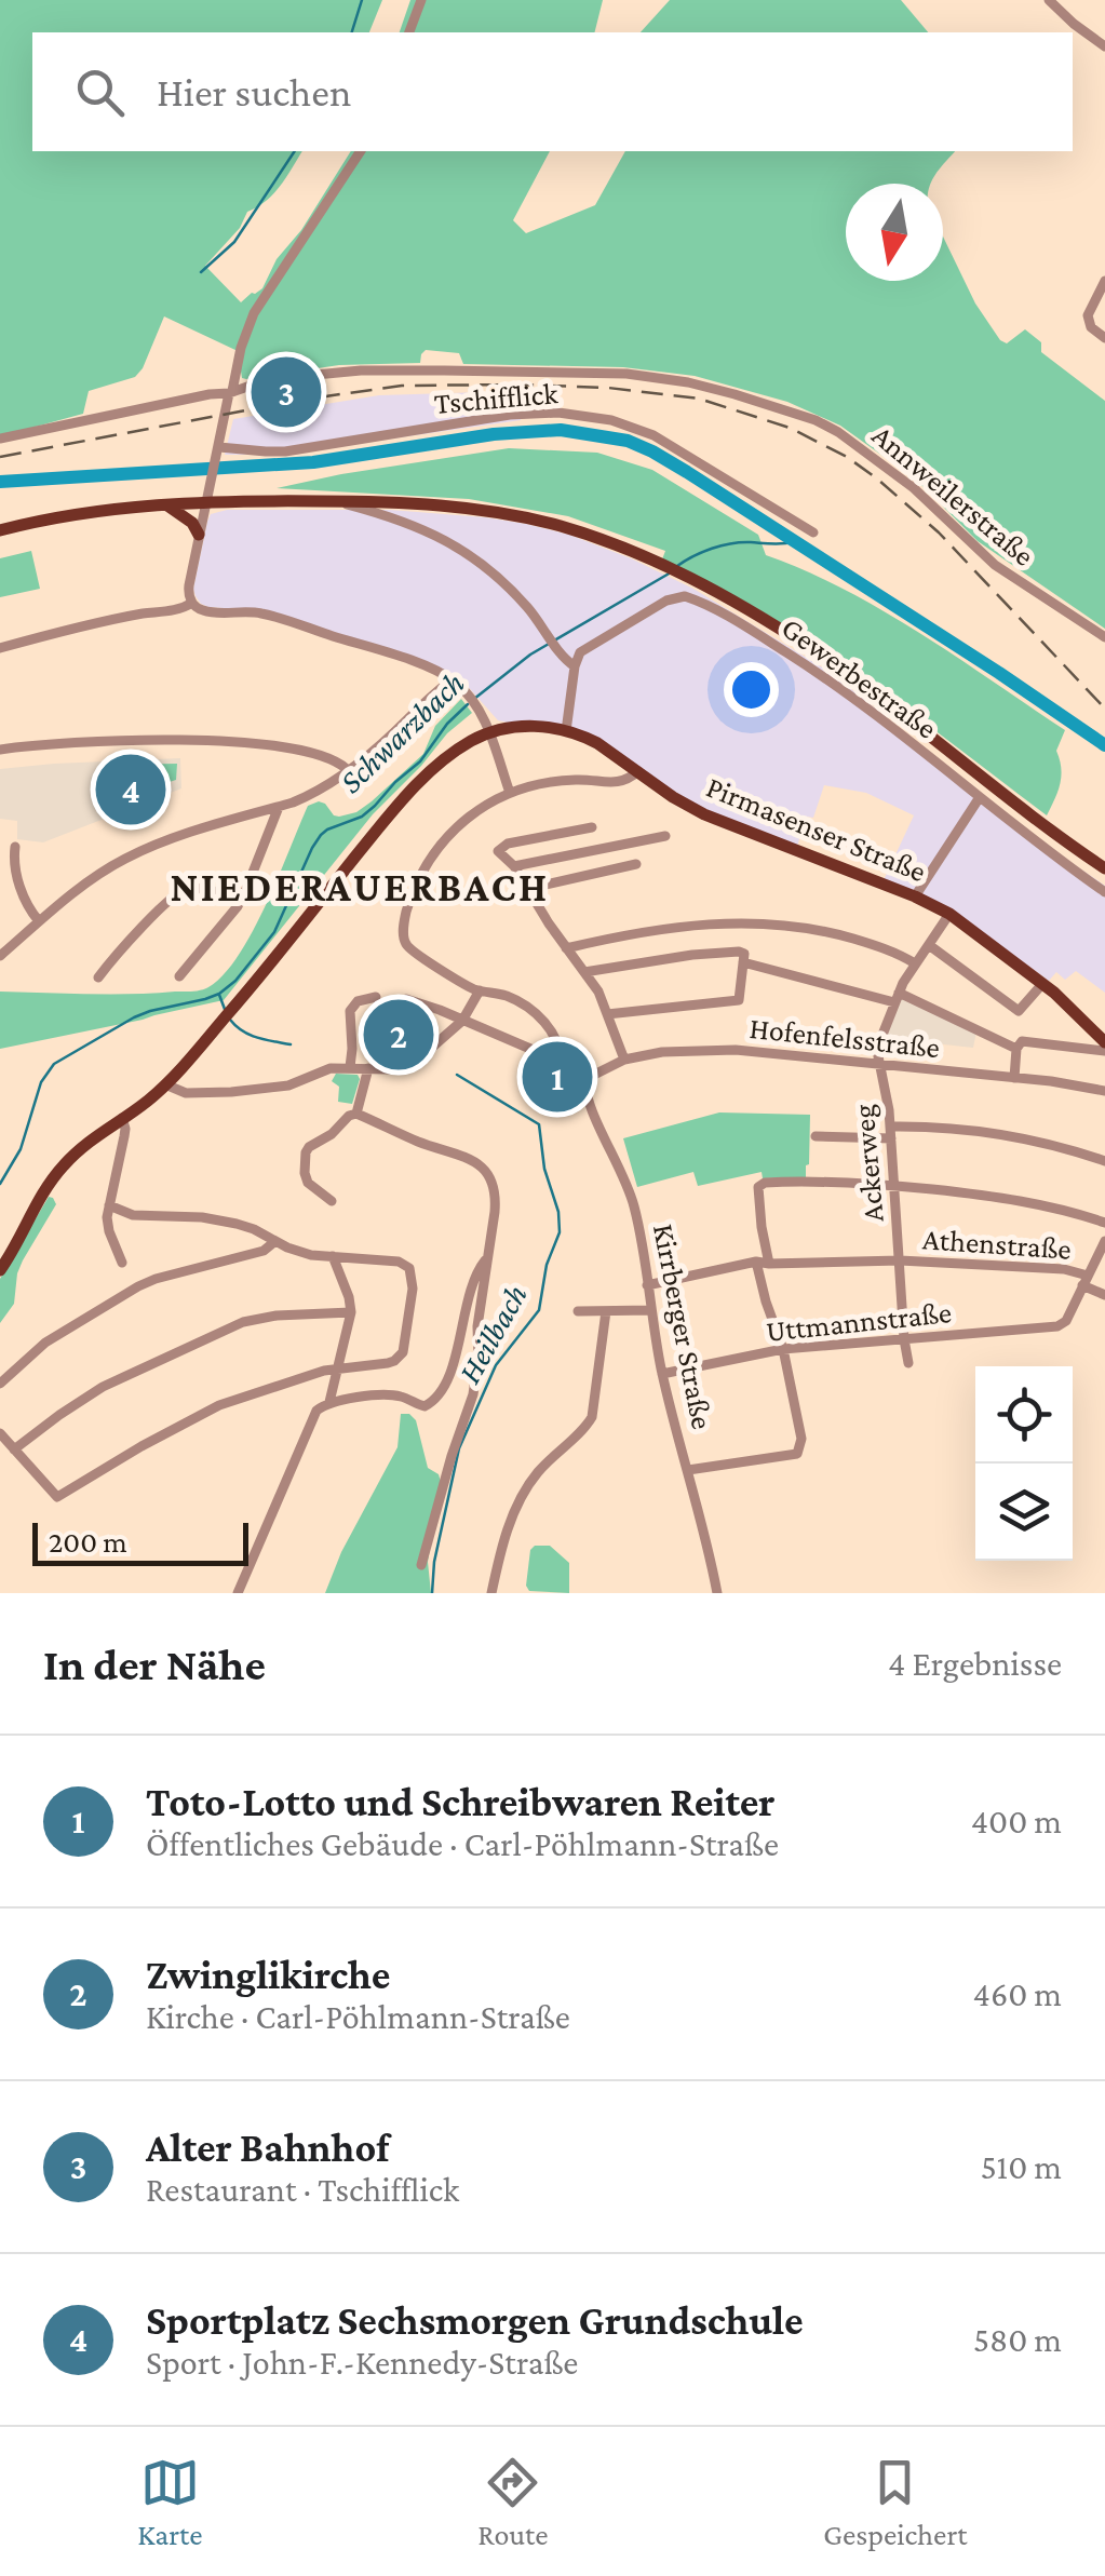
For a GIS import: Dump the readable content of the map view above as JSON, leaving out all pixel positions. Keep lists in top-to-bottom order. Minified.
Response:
{"streets":{"main road":["Pirmasenser Straße"],"street":["Tschifflick","Annweilerstraße","Gewerbestraße","Hofenfelsstraße","Ackerweg","Athenstraße","Uttmannstraße","Kirrberger Straße"]},"crossings":[["Tschifflick","Annweilerstraße"],["Pirmasenser Straße","Ackerweg"],["Hofenfelsstraße","Ackerweg"],["Hofenfelsstraße","Kirrberger Straße"],["Ackerweg","Athenstraße"],["Ackerweg","Uttmannstraße"],["Athenstraße","Uttmannstraße"],["Athenstraße","Kirrberger Straße"],["Uttmannstraße","Kirrberger Straße"]],"districts":["NIEDERAUERBACH"],"water":["Schwarzbach","Heilbach"],"scale_bar":"200 m","north":"bottom","page":{"search":"Hier suchen","pins":["3","4","2","1"],"scale":"200 m","heading":["In der Nähe","4 Ergebnisse"],"list":[{"mark":"1","name":"Toto-Lotto und Schreibwaren Reiter","note":"Öffentliches Gebäude · Carl-Pöhlmann-Straße","value":"400 m"},{"mark":"2","name":"Zwinglikirche","note":"Kirche · Carl-Pöhlmann-Straße","value":"460 m"},{"mark":"3","name":"Alter Bahnhof","note":"Restaurant · Tschifflick","value":"510 m"},{"mark":"4","name":"Sportplatz Sechsmorgen Grundschule","note":"Sport · John-F.-Kennedy-Straße","value":"580 m"}],"nav":["Karte","Route","Gespeichert"]}}
